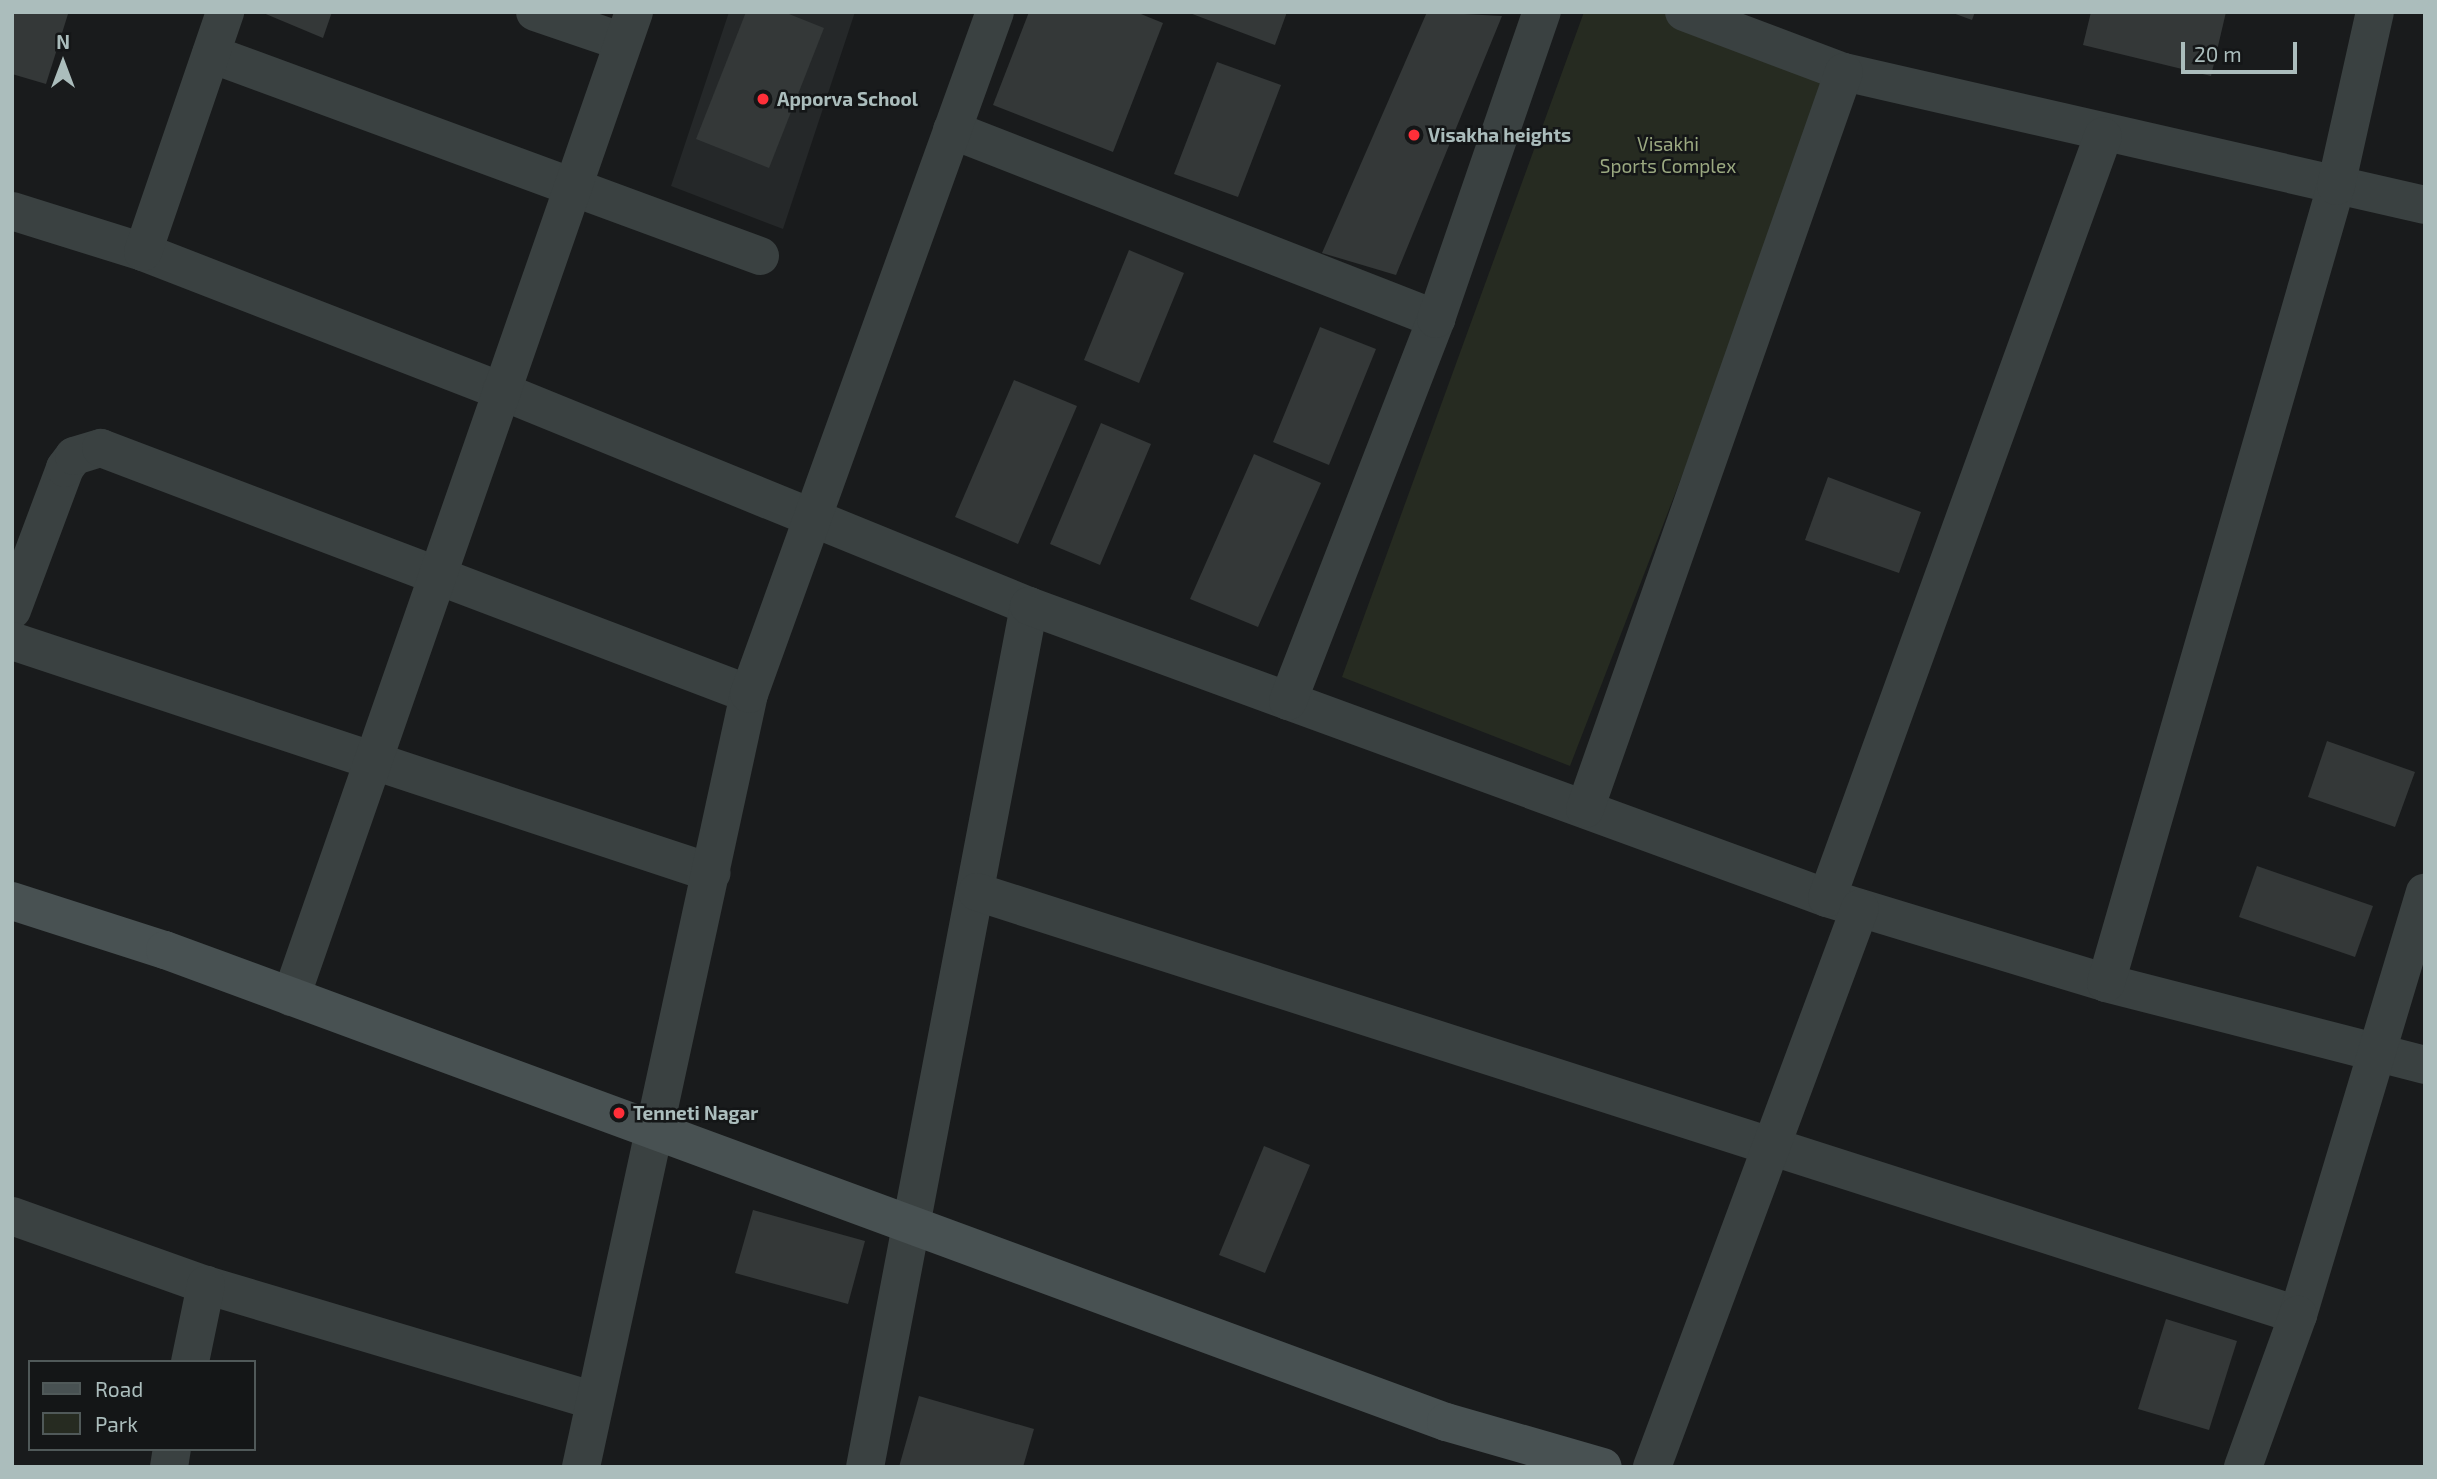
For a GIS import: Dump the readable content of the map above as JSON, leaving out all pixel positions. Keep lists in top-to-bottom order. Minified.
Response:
{"parks":["Visakhi Sports Complex"],"places":["Apporva School","Visakha heights","Tenneti Nagar"],"legend":["Road","Park"],"scale_bar":"20 m","north":"top"}
